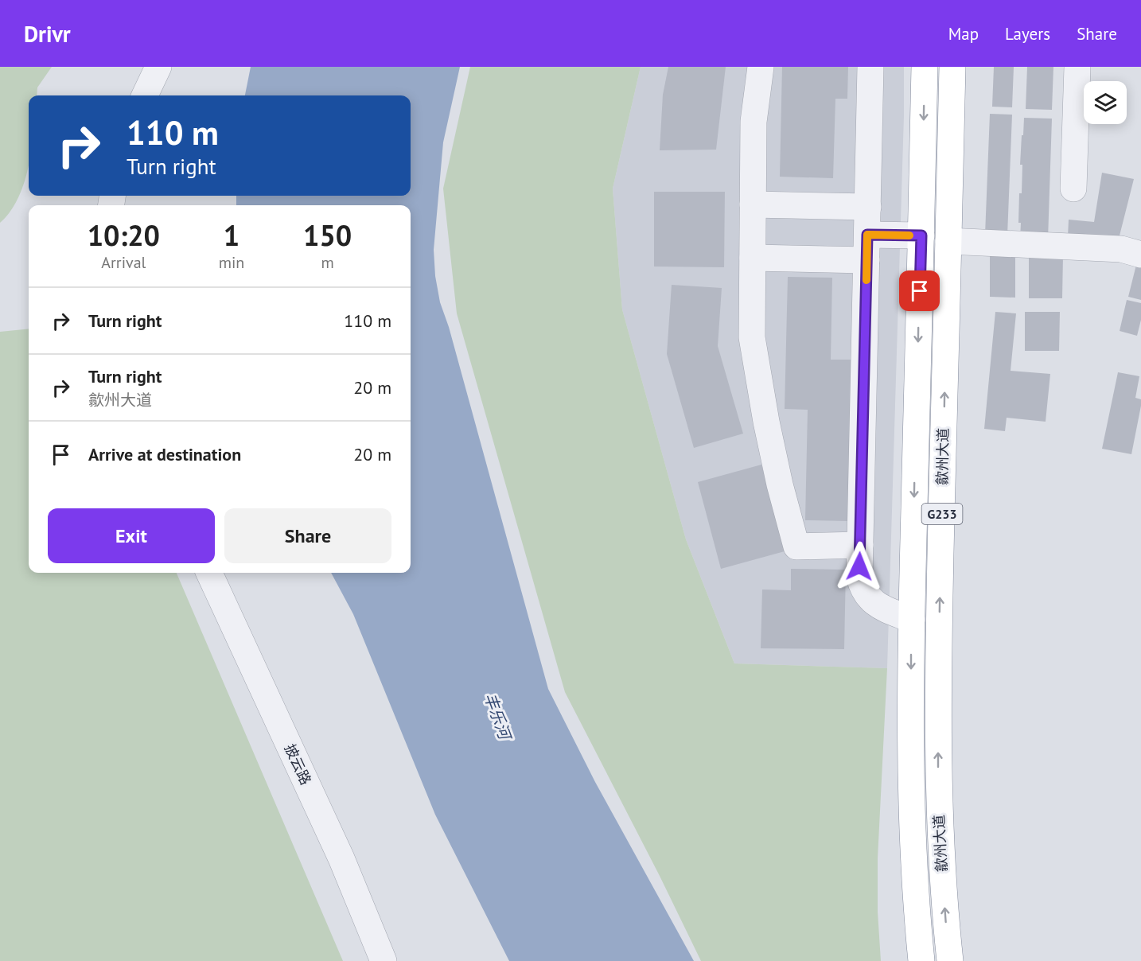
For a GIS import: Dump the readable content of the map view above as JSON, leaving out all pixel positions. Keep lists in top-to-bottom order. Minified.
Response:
{"streets":{"highway":["歙州大道","G233"],"street":["披云路"]},"water":["丰乐河"],"page":{"header":"Drivr","nav":["Map","Layers","Share"],"turn":["110 m","Turn right"],"eta":["10:20","Arrival","1","min","150","m"],"list":[{"name":"Turn right","value":"110 m"},{"name":"Turn right","note":"歙州大道","value":"20 m"},{"name":"Arrive at destination","value":"20 m"}],"buttons":["Exit","Share"]}}
